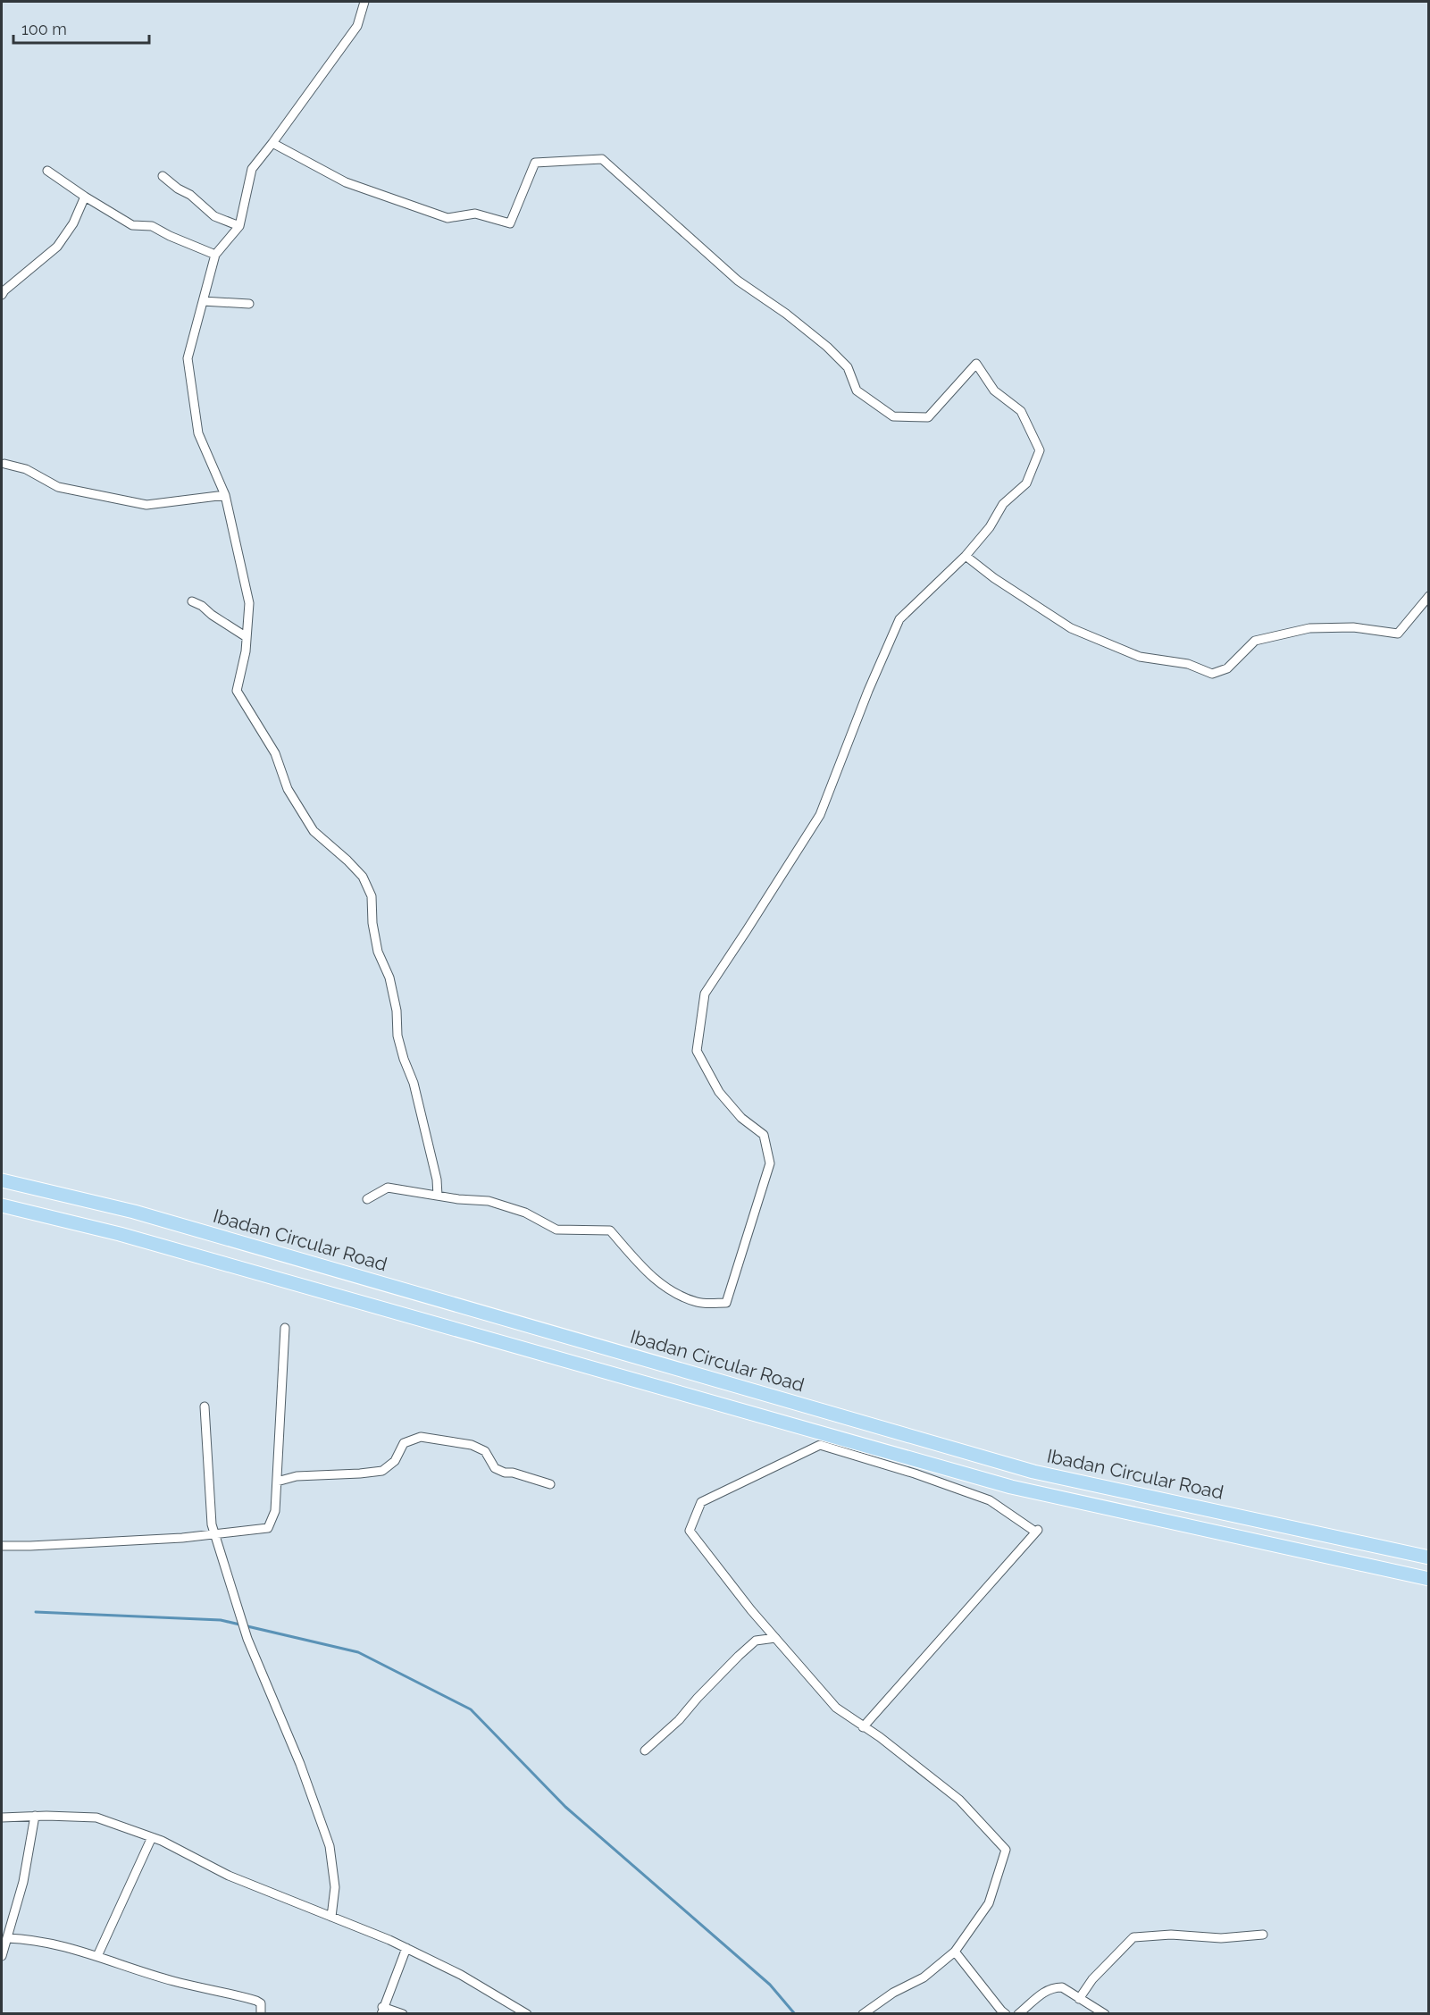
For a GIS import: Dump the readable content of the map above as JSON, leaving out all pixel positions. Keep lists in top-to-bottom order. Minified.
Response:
{"streets":{"highway":["Ibadan Circular Road"]},"scale_bar":"100 m"}
